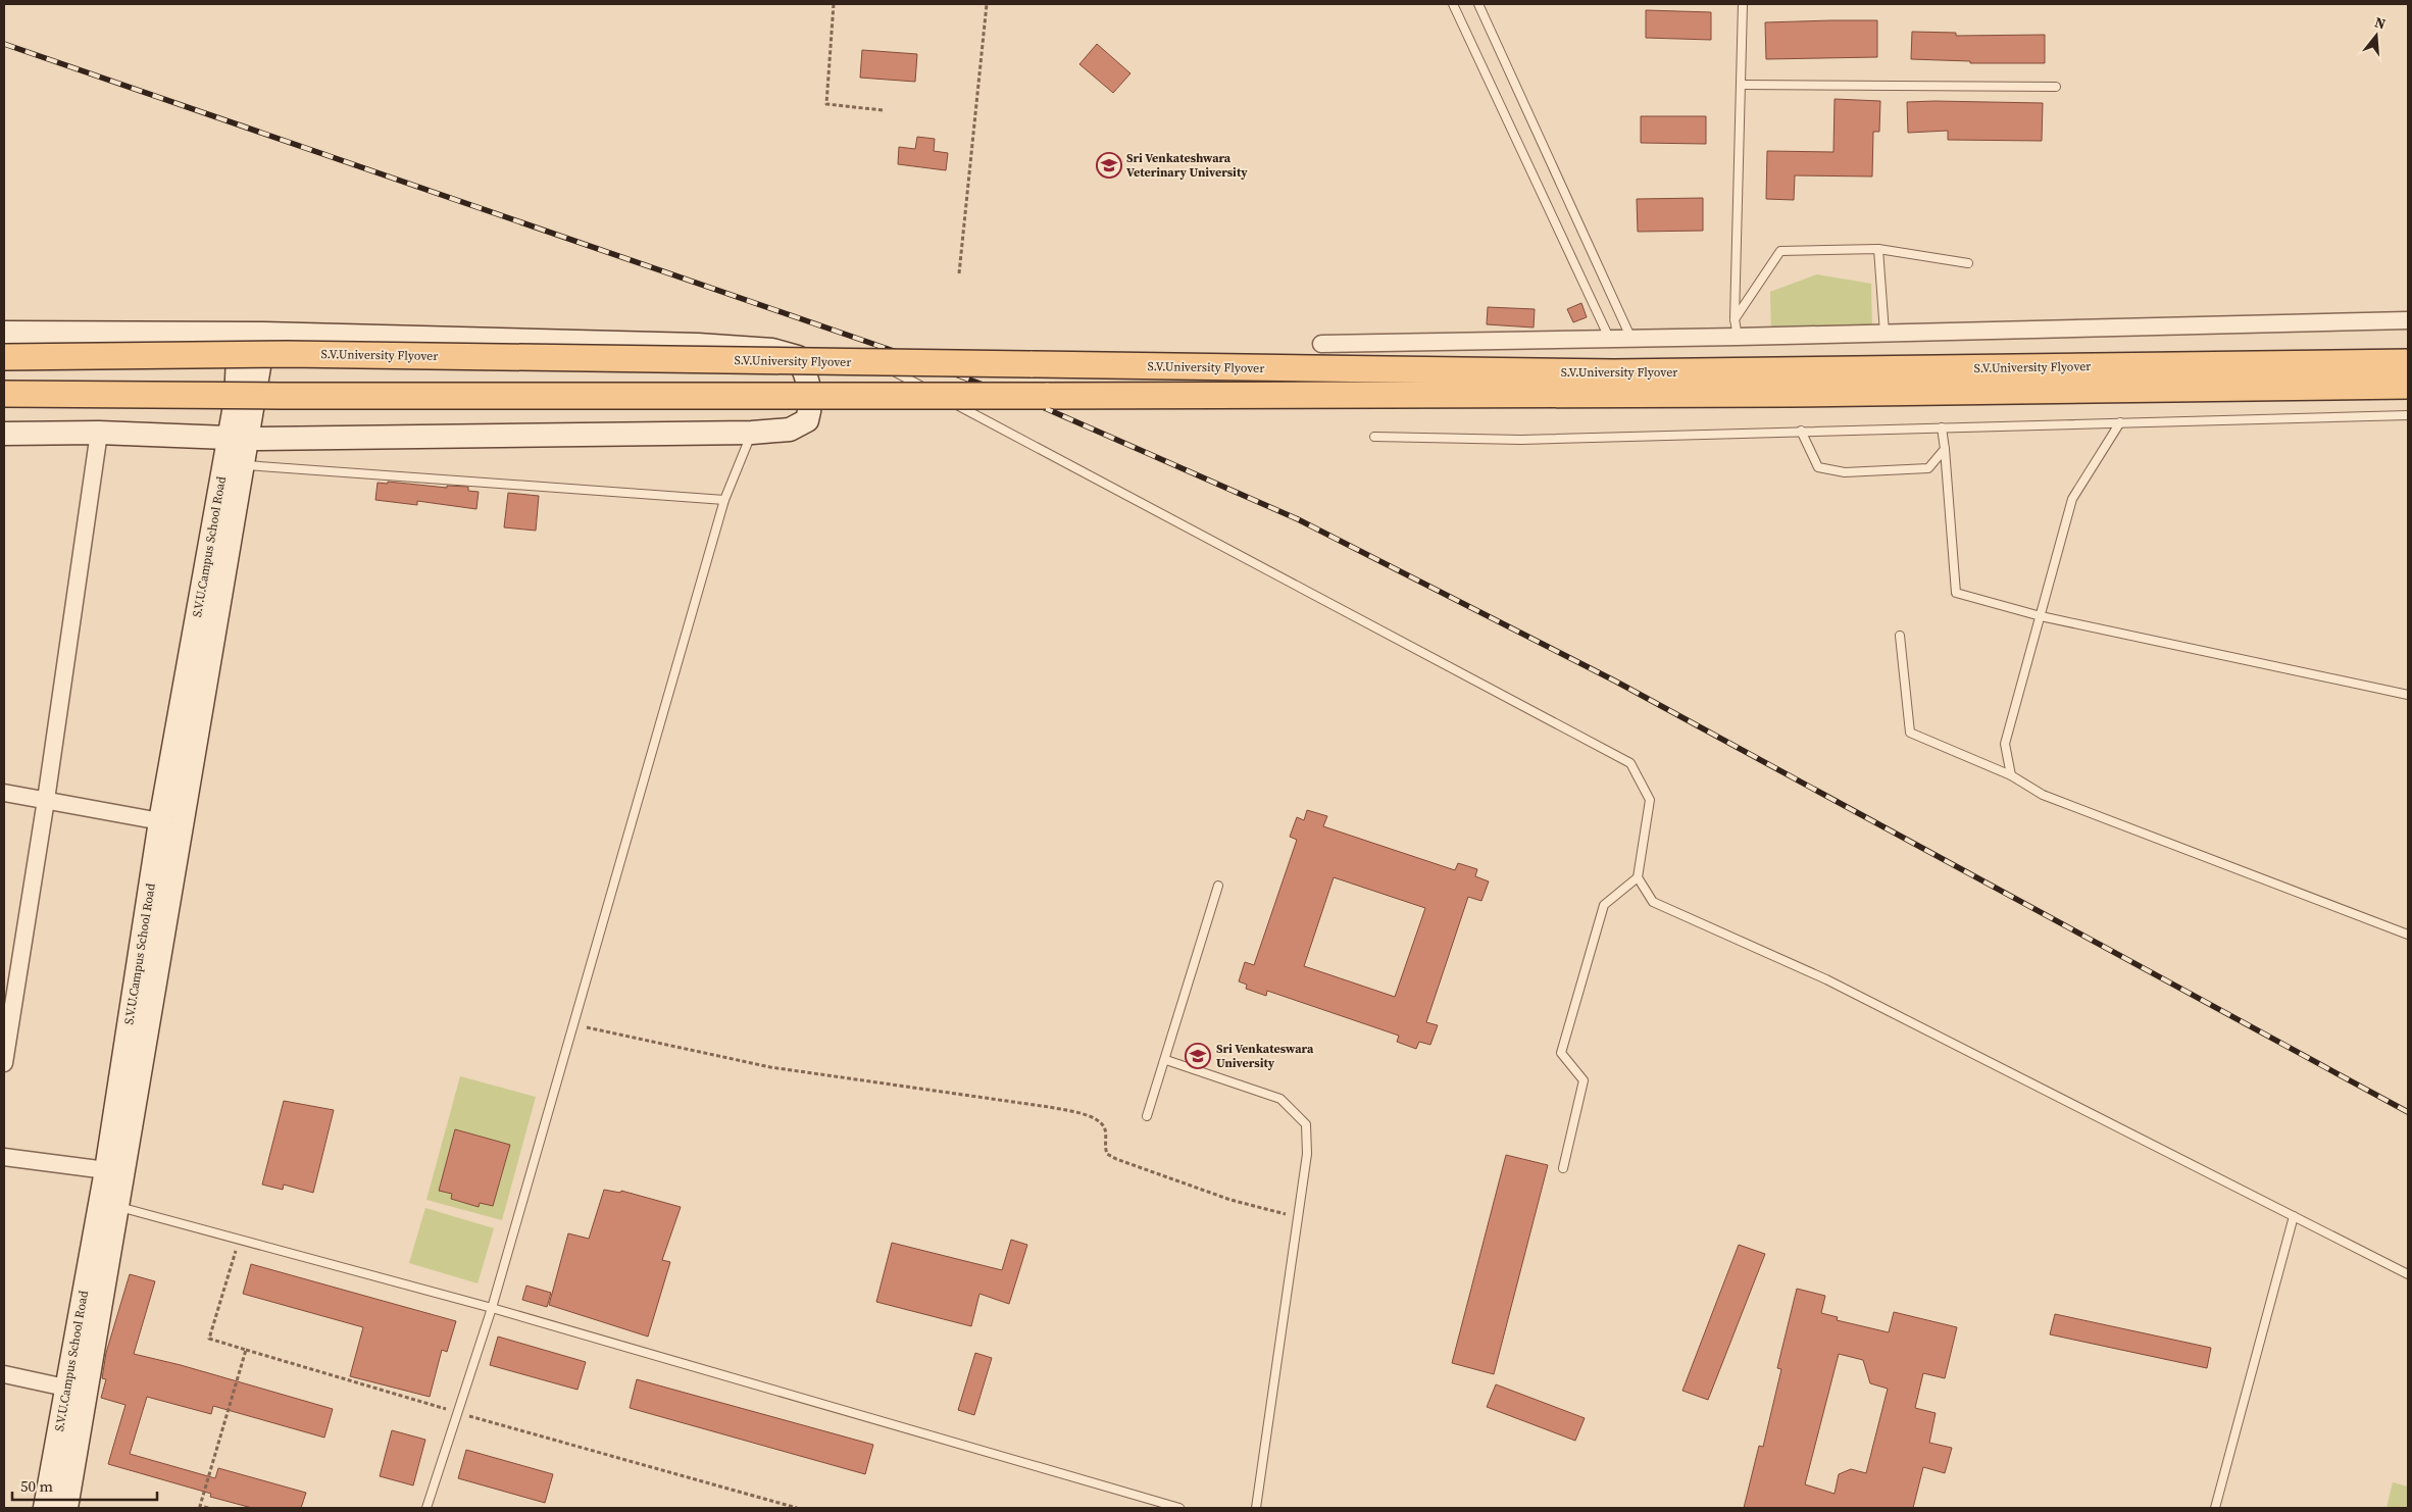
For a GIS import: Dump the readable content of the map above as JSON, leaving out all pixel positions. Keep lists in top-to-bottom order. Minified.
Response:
{"streets":{"main road":["S.V.University Flyover"],"street":["S.V.U.Campus School Road"]},"places":{"school or university":["Sri Venkateshwara Veterinary University","Sri Venkateswara University"]},"scale_bar":"50 m","north":"top"}
